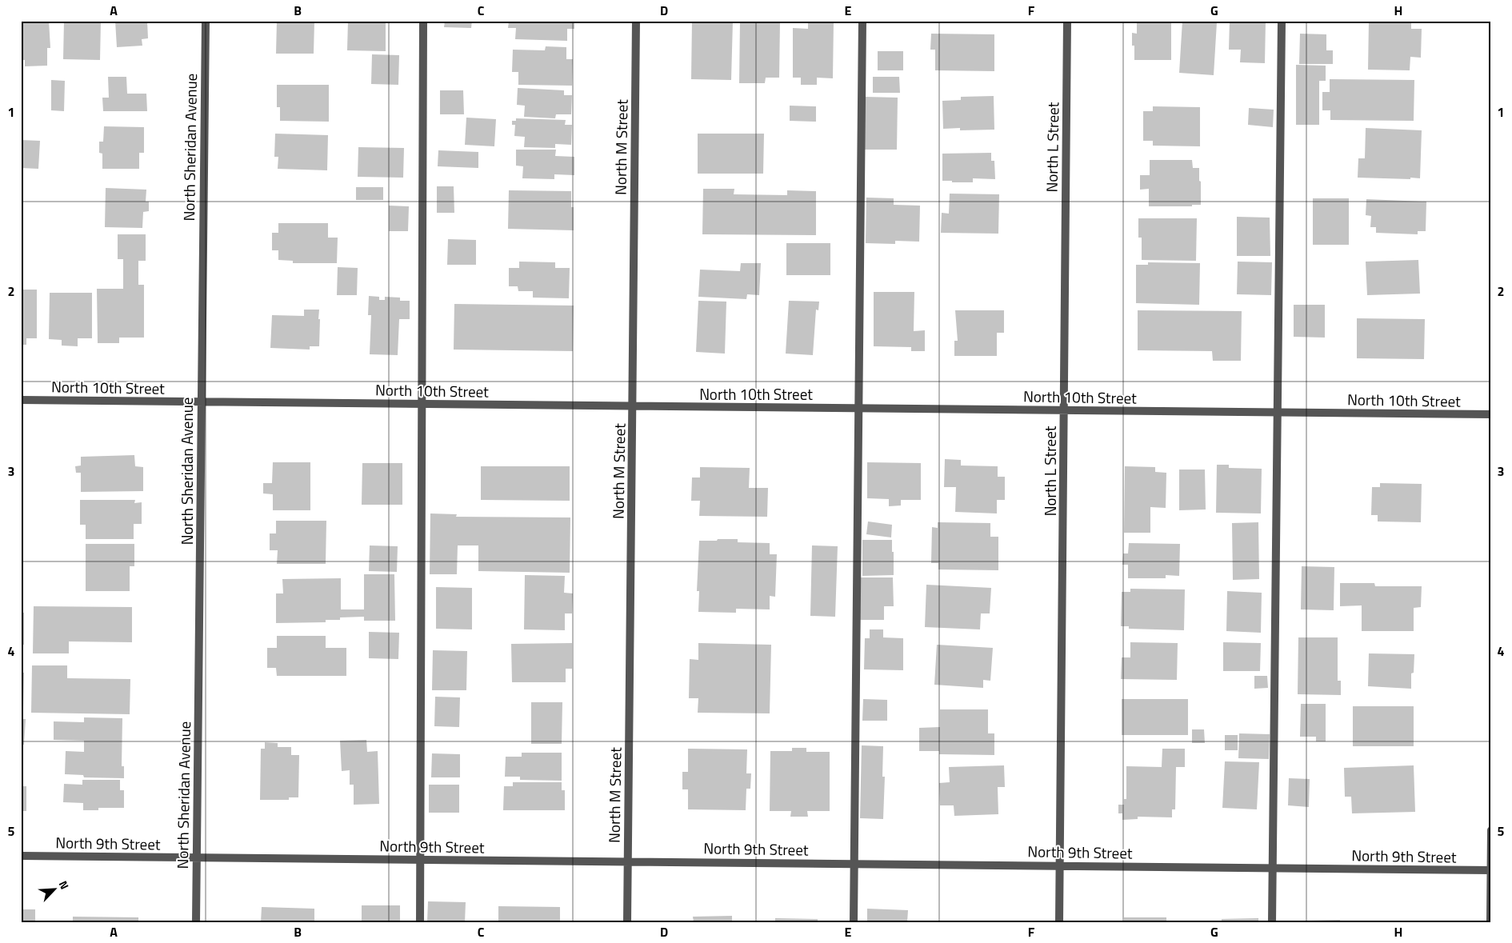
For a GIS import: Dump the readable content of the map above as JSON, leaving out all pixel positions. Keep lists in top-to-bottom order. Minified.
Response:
{"streets":{"street":["North Sheridan Avenue","North M Street","North L Street","North 10th Street","North 9th Street"]},"crossings":[["North Sheridan Avenue","North 10th Street"],["North Sheridan Avenue","North 9th Street"],["North M Street","North 10th Street"],["North M Street","North 9th Street"],["North L Street","North 10th Street"],["North L Street","North 9th Street"]],"north":"top right","grid":{"columns":["A","B","C","D","E","F","G","H"],"rows":["1","2","3","4","5"]}}
